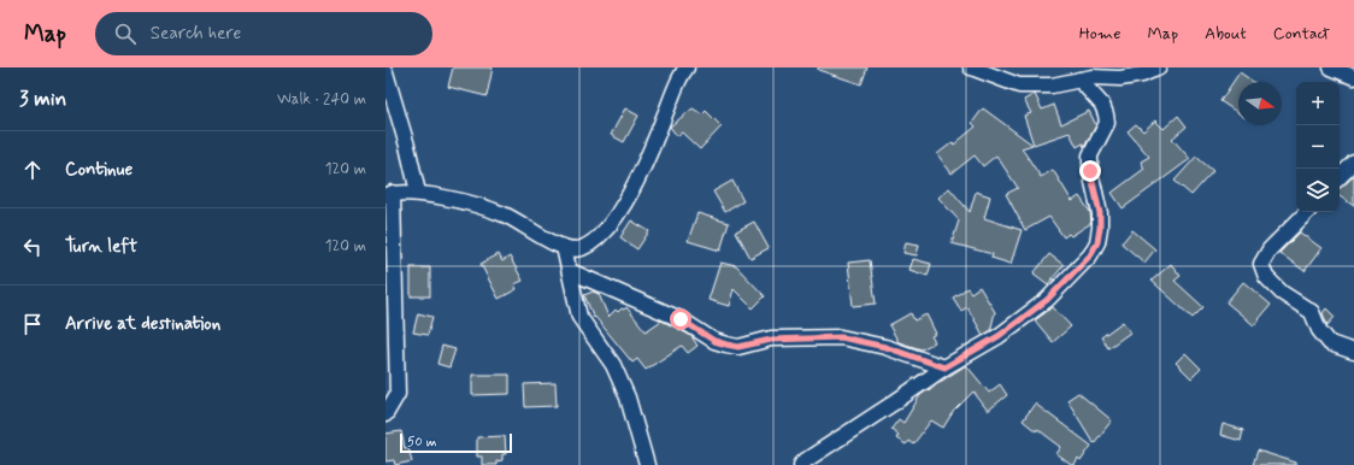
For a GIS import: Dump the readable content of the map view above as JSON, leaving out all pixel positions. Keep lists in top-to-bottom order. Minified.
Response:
{"scale_bar":"50 m","north":"right","page":{"header":"Map","search":"Search here","nav":["Home","Map","About","Contact"],"heading":["3 min","Walk · 240 m"],"map_buttons":["+","−"],"list":[["Continue","120 m"],["Turn left","120 m"],"Arrive at destination"],"scale":"50 m"}}
